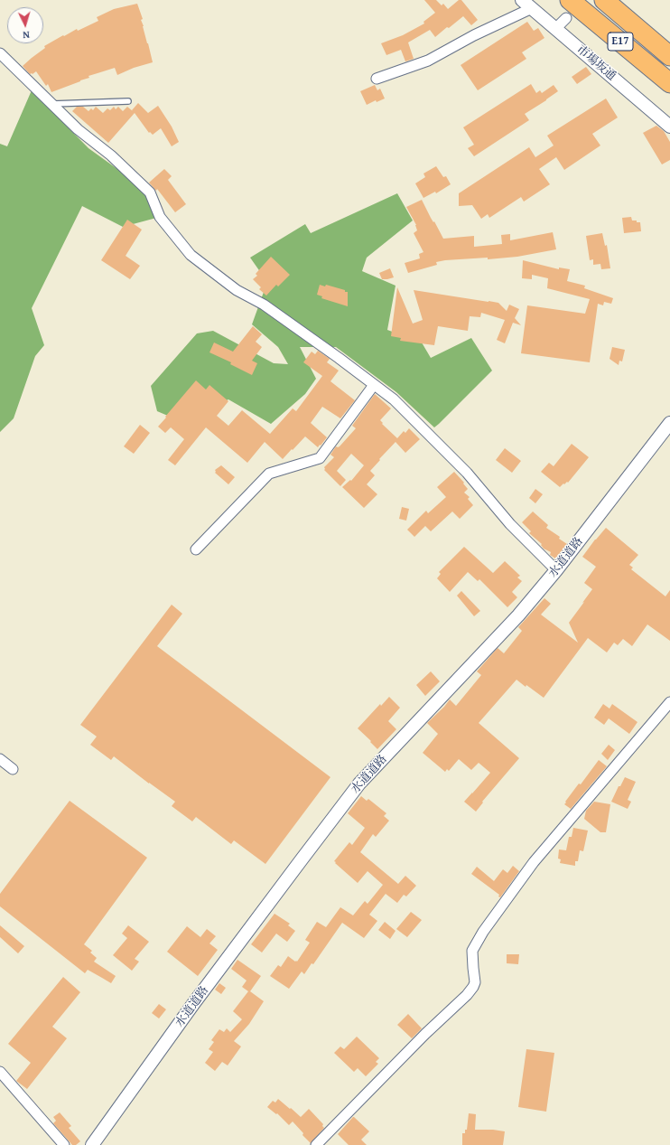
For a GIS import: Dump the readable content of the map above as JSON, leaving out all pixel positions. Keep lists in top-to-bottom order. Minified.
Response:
{"streets":{"highway":["E17"],"street":["市場坂通","水道道路"]},"north":"bottom"}
